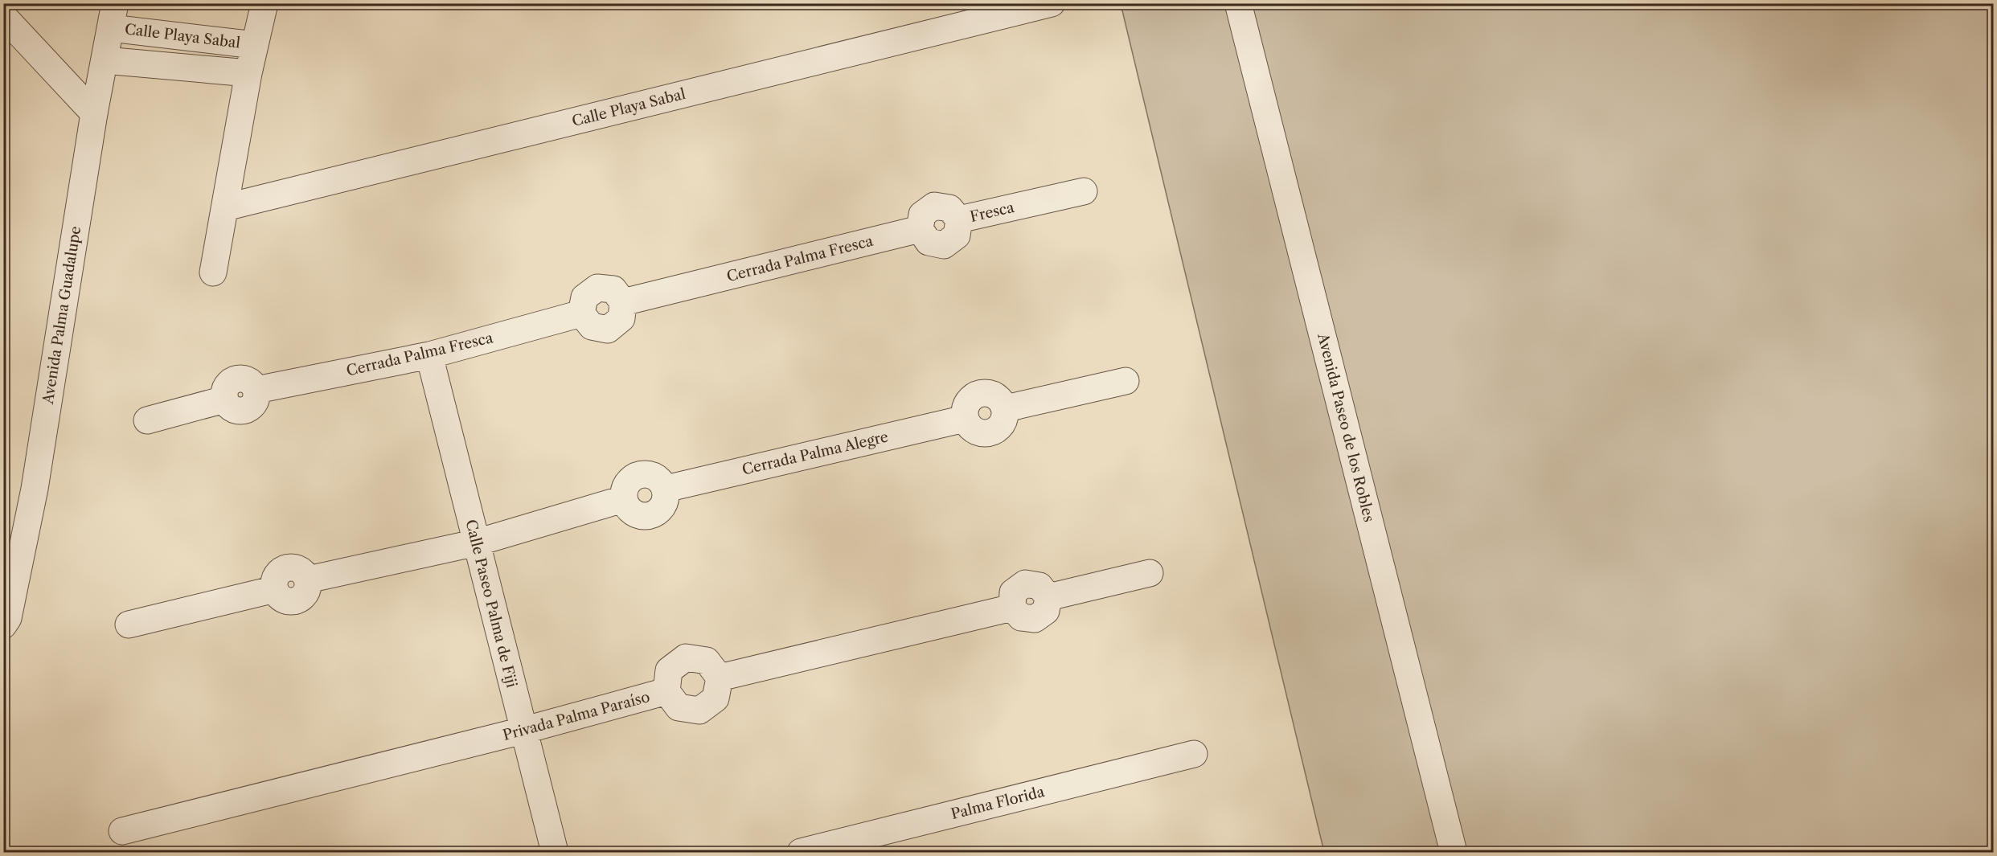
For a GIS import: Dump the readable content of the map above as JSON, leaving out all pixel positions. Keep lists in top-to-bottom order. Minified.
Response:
{"streets":{"street":["Calle Playa Sabal","Fresca","Cerrada Palma Fresca","Avenida Palma Guadalupe","Avenida Paseo de los Robles","Cerrada Palma Alegre","Calle Paseo Palma de Fiji","Privada Palma Paraíso","Palma Florida"]},"crossings":[["Calle Playa Sabal","Avenida Palma Guadalupe"],["Fresca","Cerrada Palma Fresca"],["Cerrada Palma Fresca","Calle Paseo Palma de Fiji"],["Cerrada Palma Alegre","Calle Paseo Palma de Fiji"],["Calle Paseo Palma de Fiji","Privada Palma Paraíso"]]}
